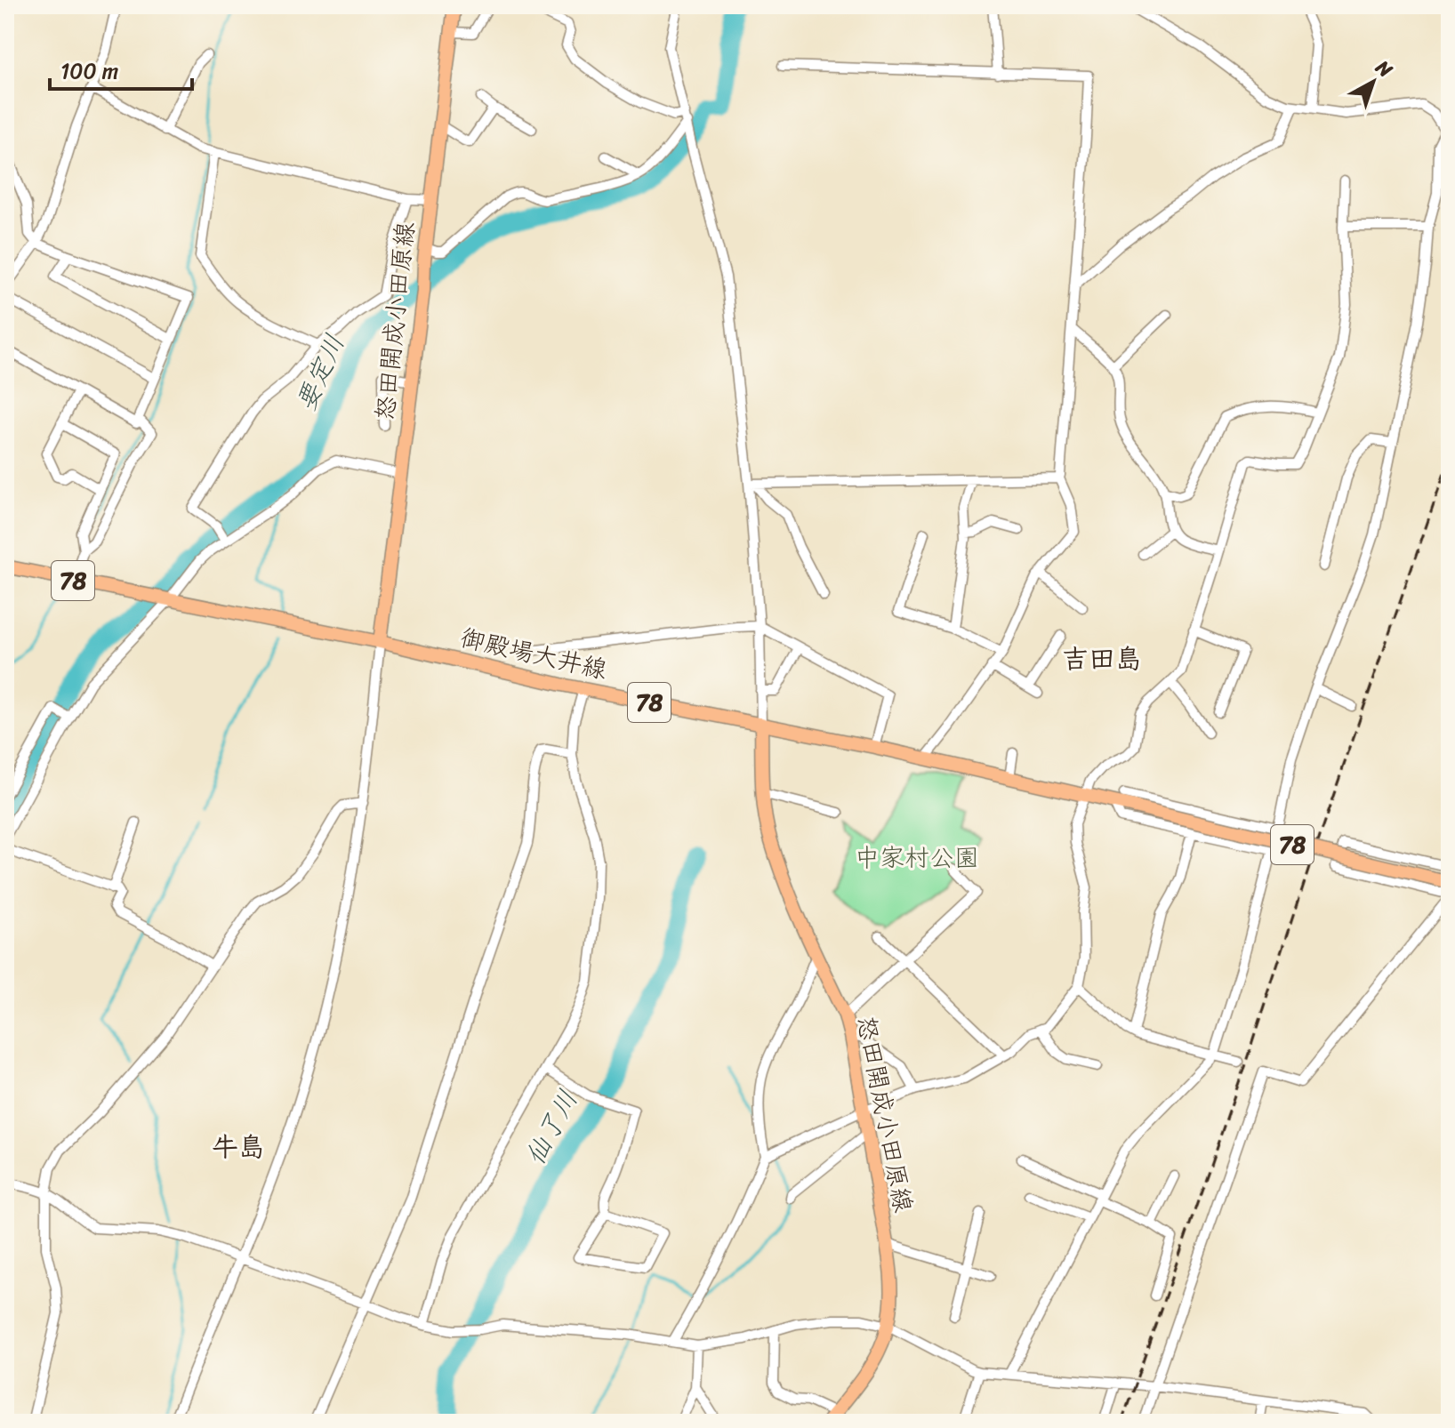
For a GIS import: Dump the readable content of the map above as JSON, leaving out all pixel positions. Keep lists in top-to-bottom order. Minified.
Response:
{"streets":{"main road":["怒田開成小田原線","78","御殿場大井線"]},"crossings":[["怒田開成小田原線","御殿場大井線"],["78","御殿場大井線"]],"districts":["吉田島","牛島"],"water":["要定川","仙了川"],"parks":["中家村公園"],"scale_bar":"100 m","north":"top right"}
